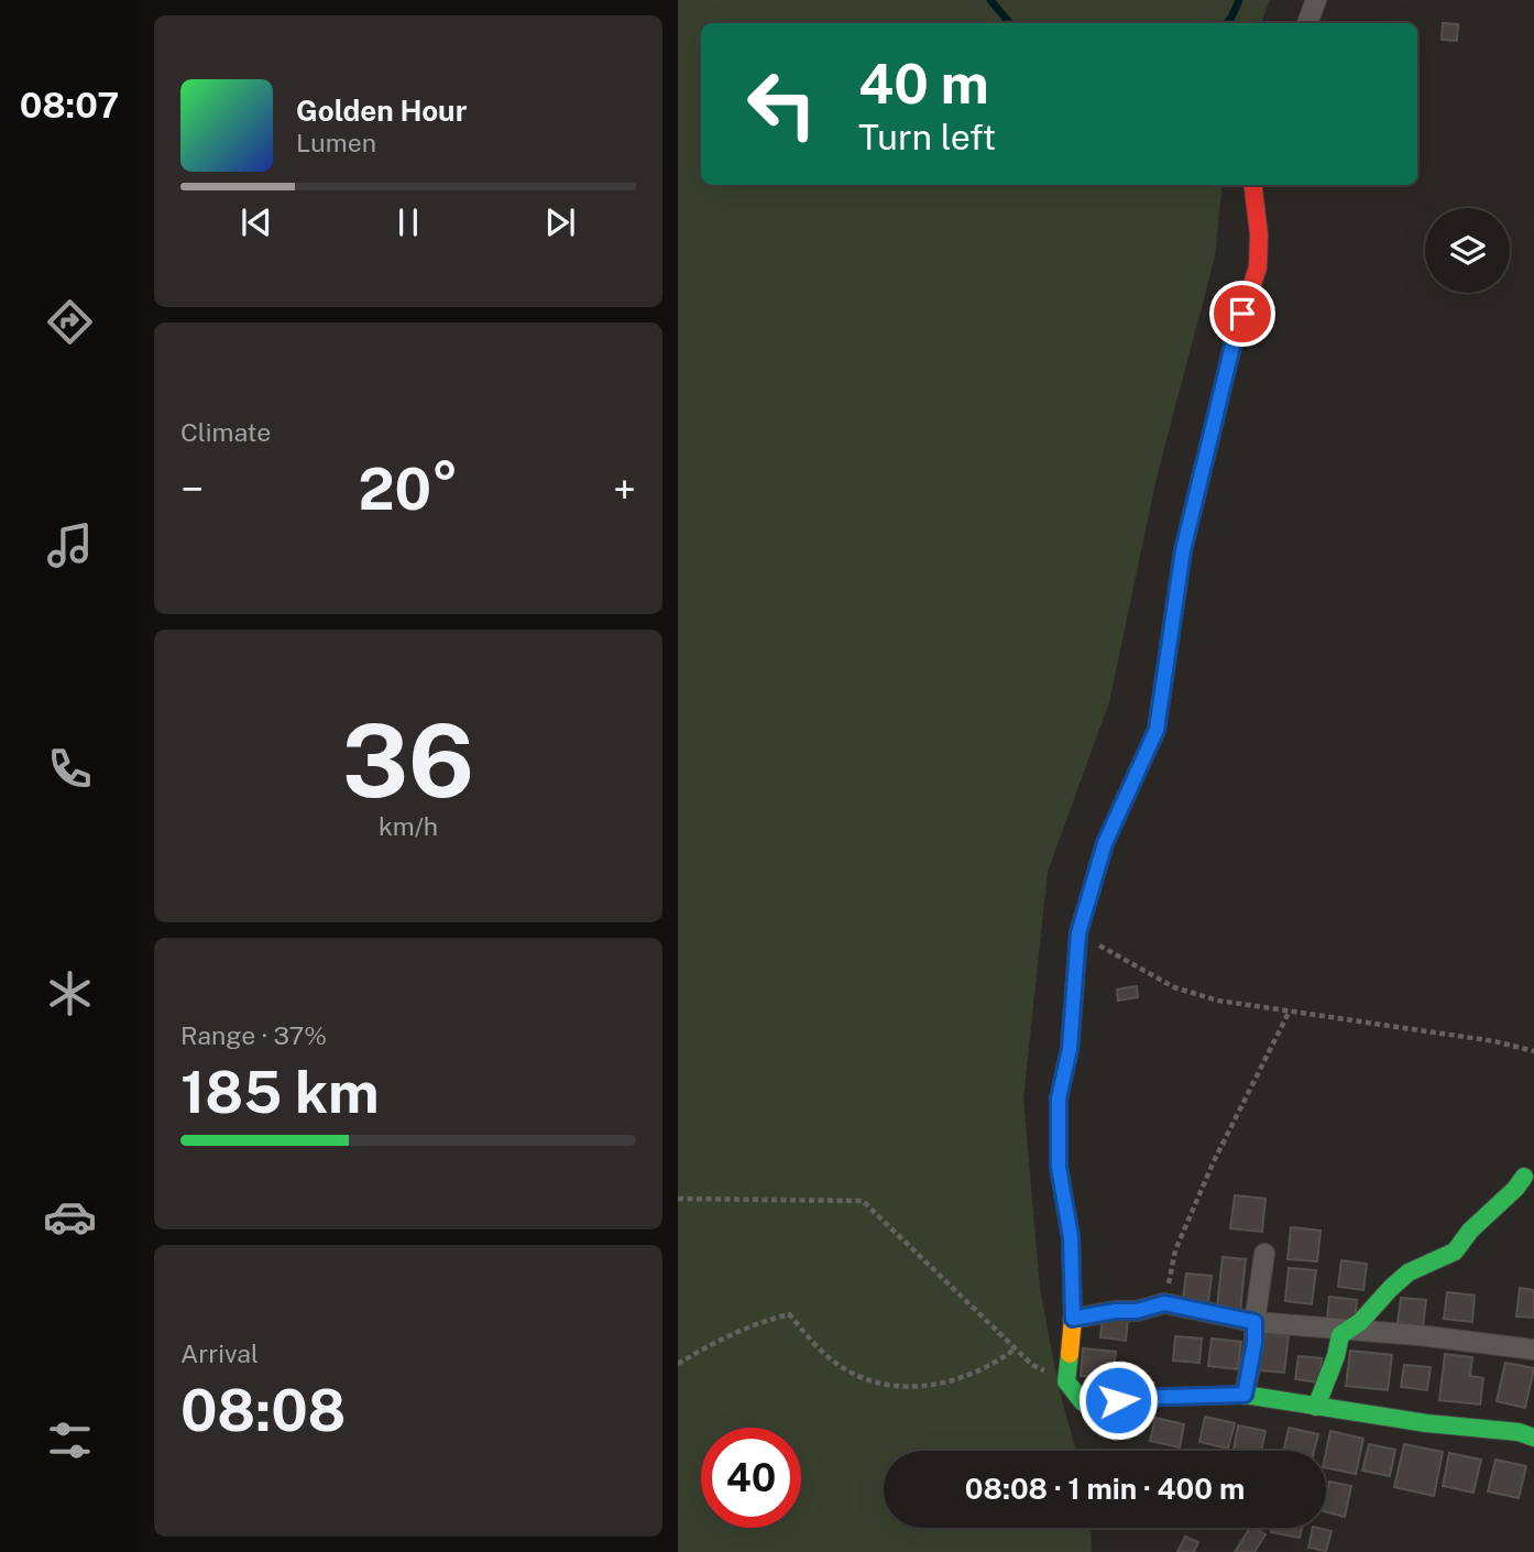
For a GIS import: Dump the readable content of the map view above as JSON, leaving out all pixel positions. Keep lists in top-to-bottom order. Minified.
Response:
{"page":{"tabs":"08:07","turn":["40 m","Turn left"],"song":["Golden Hour","Lumen"],"tile":["Climate",["36","km/h"],["Range · 37%","185 km"],["Arrival","08:08"]],"heat":["−","20°","+"],"limit":"40","trip":"08:08 · 1 min · 400 m"}}
